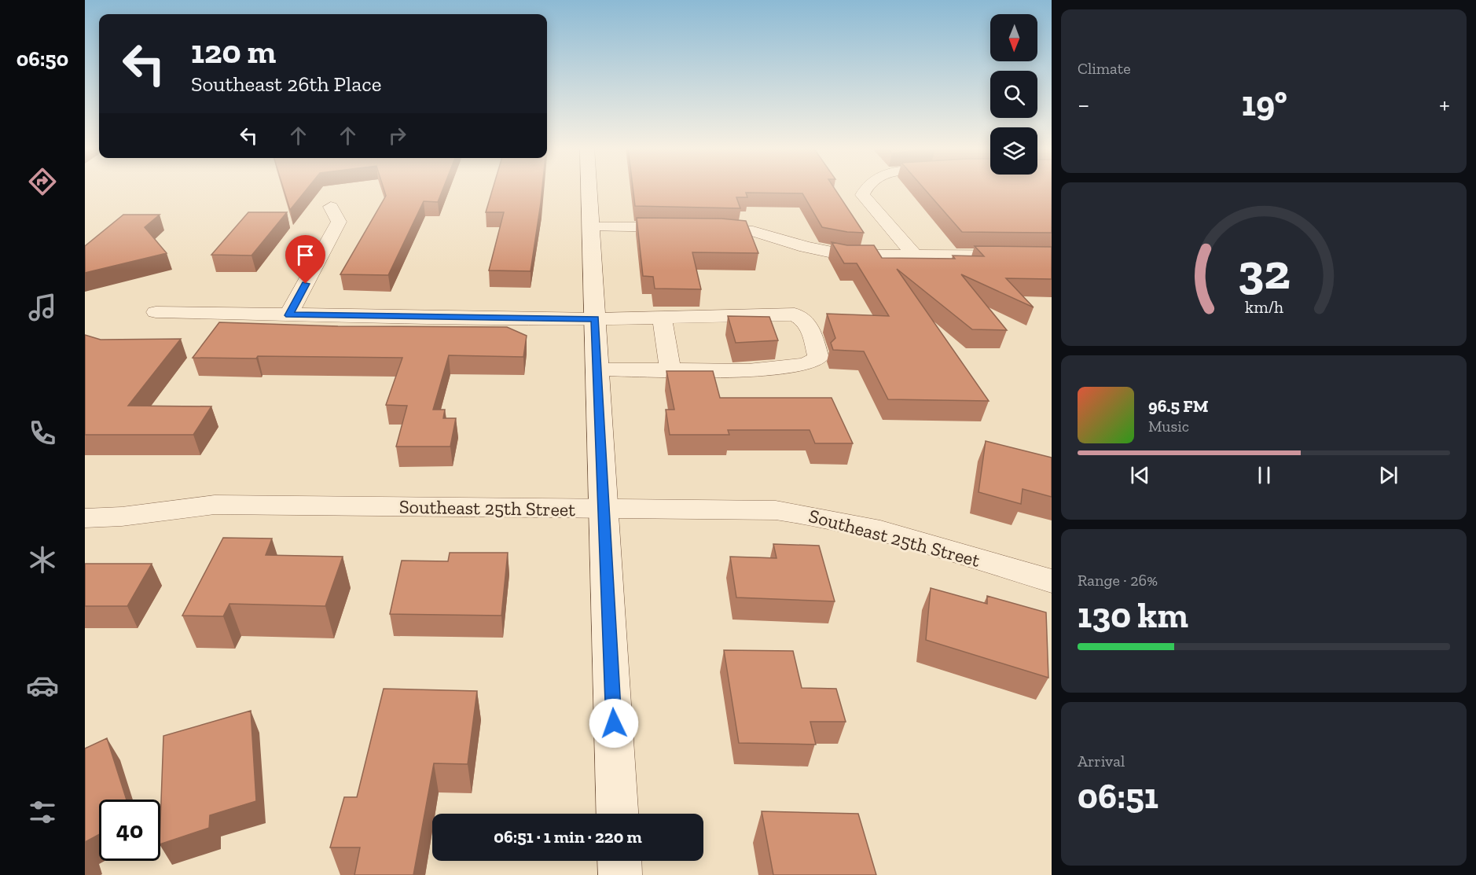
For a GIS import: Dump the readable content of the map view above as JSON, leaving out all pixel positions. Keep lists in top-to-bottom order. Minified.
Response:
{"streets":{"street":["Southeast 25th Street"]},"north":"bottom","page":{"tabs":"06:50","tile":["Climate",["Range · 26%","130 km"],["Arrival","06:51"]],"turn":["120 m","Southeast 26th Place"],"heat":["−","19°","+"],"song":["96.5 FM","Music"],"limit":"40","trip":"06:51 · 1 min · 220 m","gauge":["32","km/h"]}}
